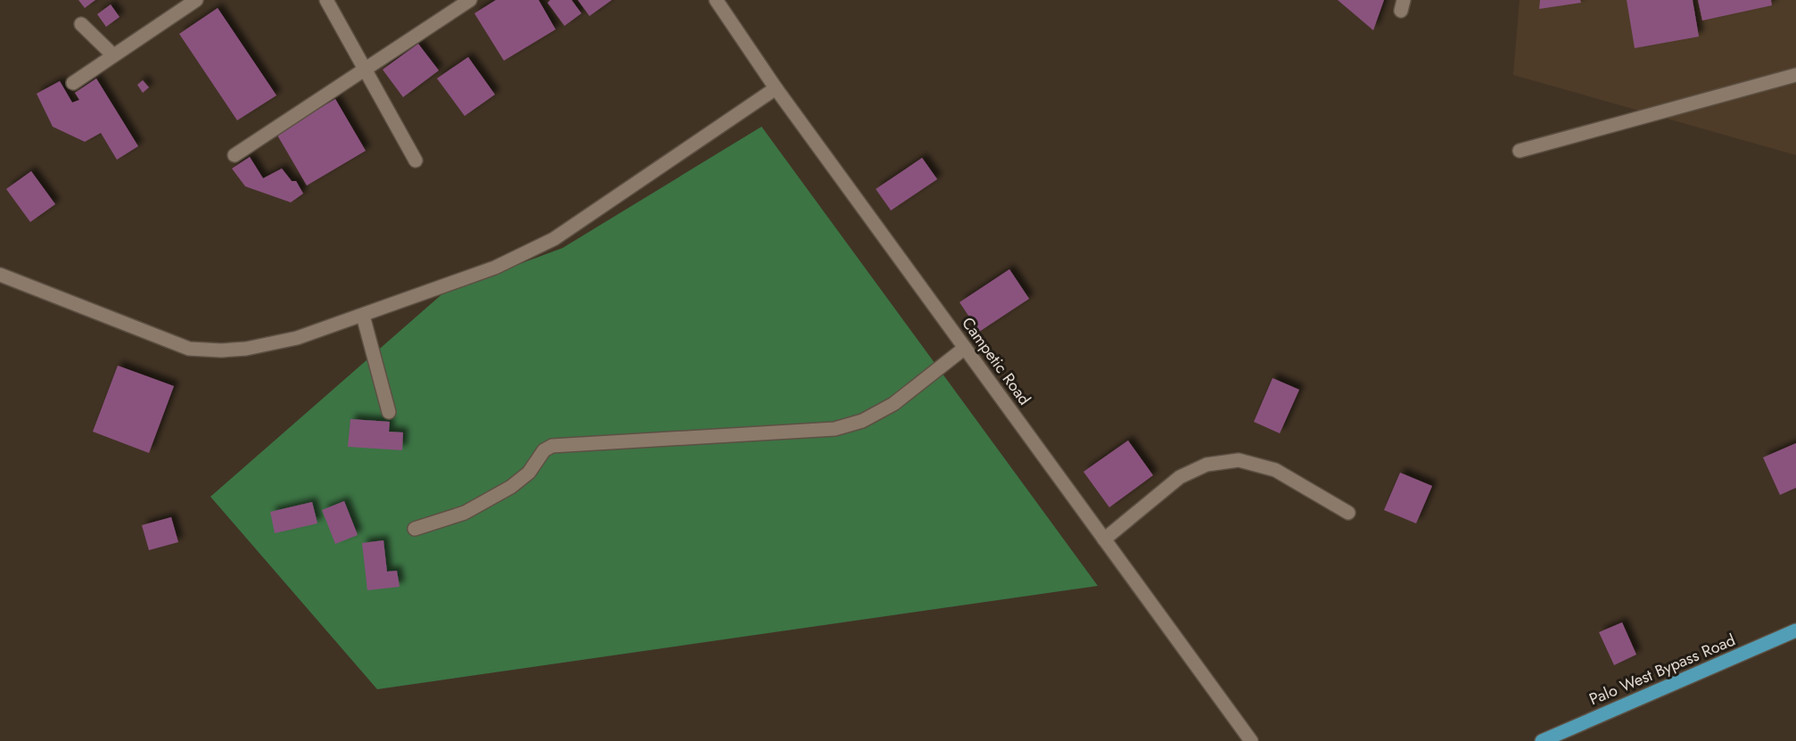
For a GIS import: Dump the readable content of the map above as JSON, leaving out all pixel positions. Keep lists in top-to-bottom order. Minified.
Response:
{"streets":{"main road":["Palo West Bypass Road"],"street":["Campetic Road"]}}
